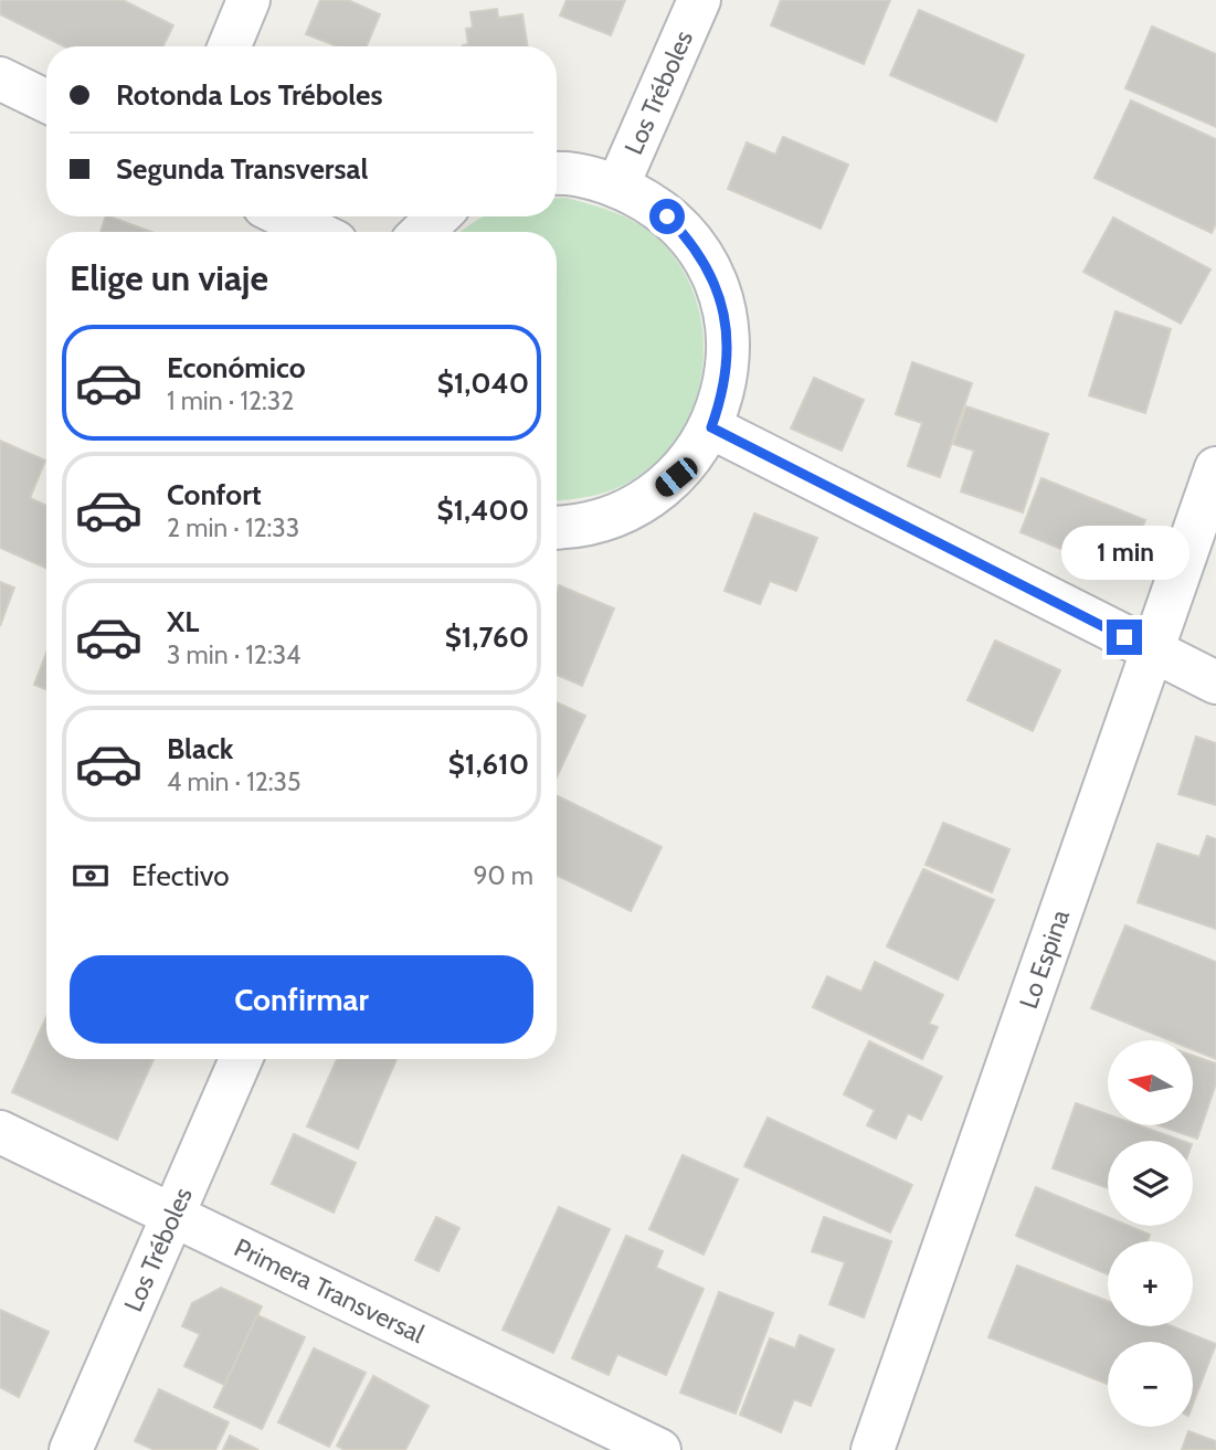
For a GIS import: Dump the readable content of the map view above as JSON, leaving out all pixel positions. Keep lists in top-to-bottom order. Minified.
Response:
{"streets":{"street":["Los Tréboles","Lo Espina","Primera Transversal"]},"crossings":[["Los Tréboles","Primera Transversal"]],"north":"left","page":{"banner":["Rotonda Los Tréboles","Segunda Transversal"],"heading":"Elige un viaje","list":[{"name":"Económico","note":"1 min · 12:32","value":"$1,040"},{"name":"Confort","note":"2 min · 12:33","value":"$1,400"},{"name":"XL","note":"3 min · 12:34","value":"$1,760"},{"name":"Black","note":"4 min · 12:35","value":"$1,610"}],"bubble":"1 min","pay":["Efectivo","90 m"],"buttons":"Confirmar","map_buttons":["+","−"]}}
